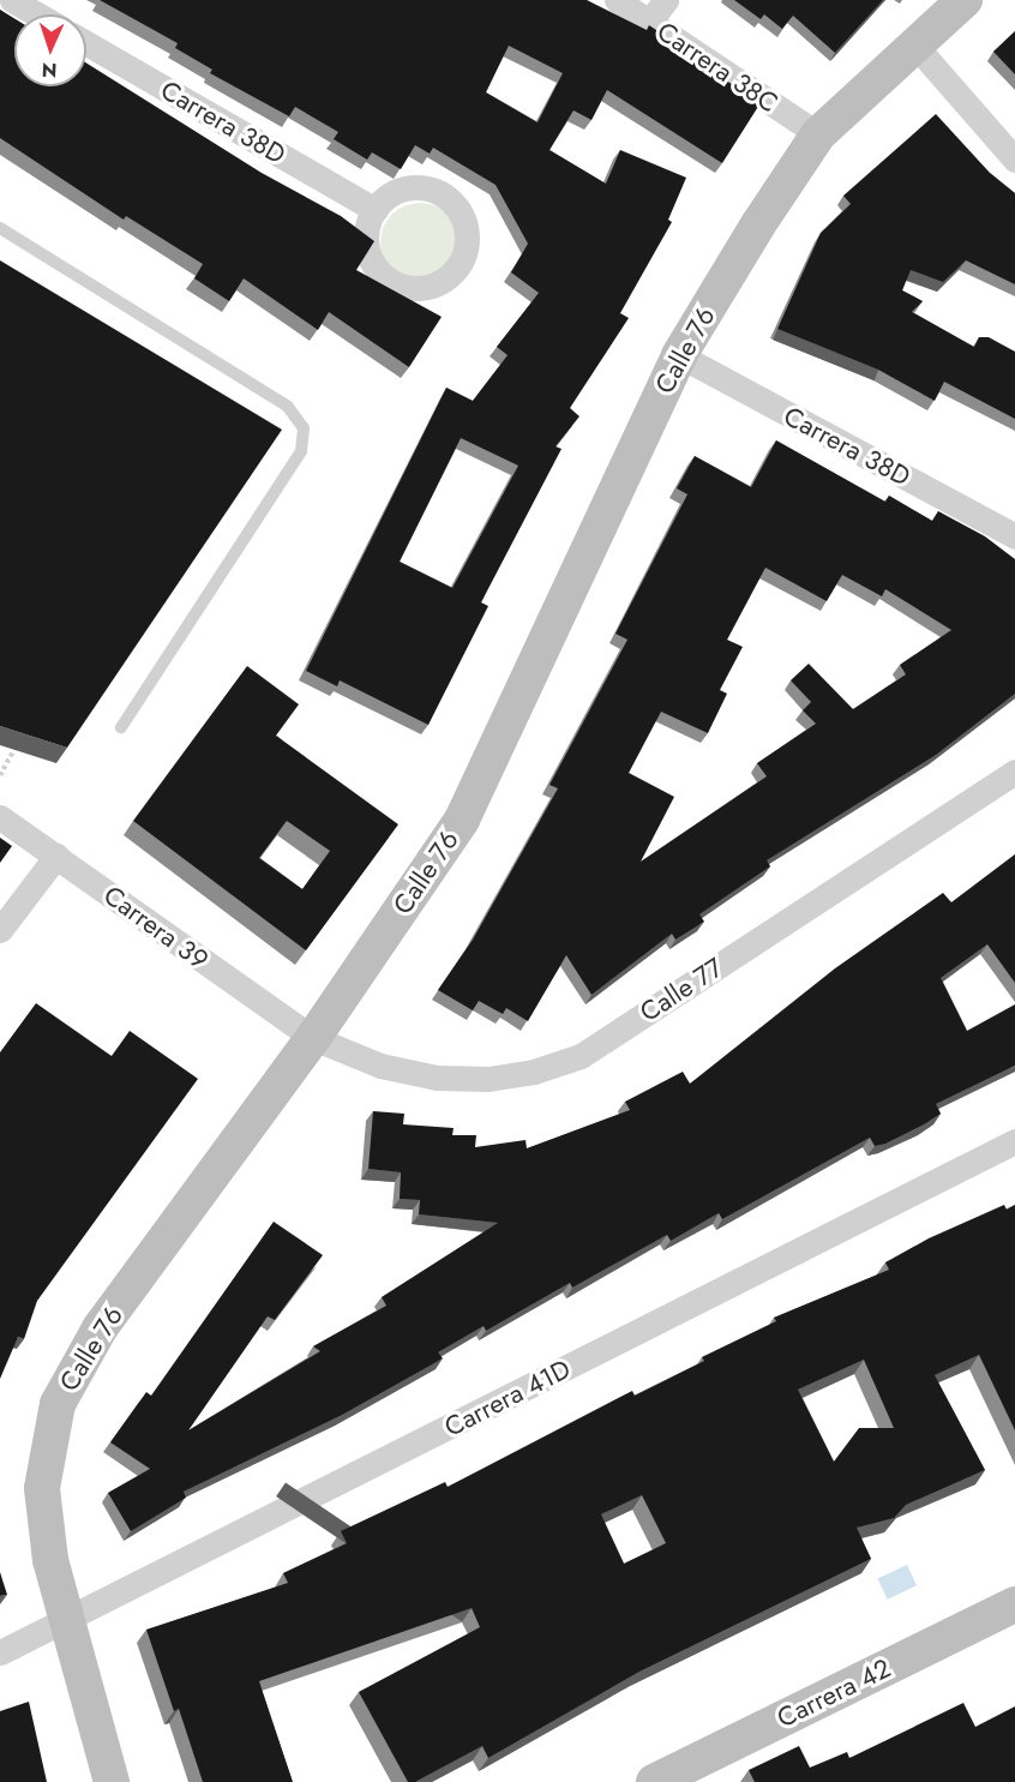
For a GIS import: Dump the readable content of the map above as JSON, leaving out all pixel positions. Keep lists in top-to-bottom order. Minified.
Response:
{"streets":{"street":["Carrera 38C","Carrera 38D","Calle 76","Carrera 39","Calle 77","Carrera 41D","Carrera 42"]},"crossings":[["Carrera 38C","Calle 76"],["Carrera 38D","Calle 76"],["Calle 76","Carrera 39"],["Calle 76","Calle 77"],["Calle 76","Carrera 41D"],["Carrera 39","Calle 77"]],"north":"bottom"}
